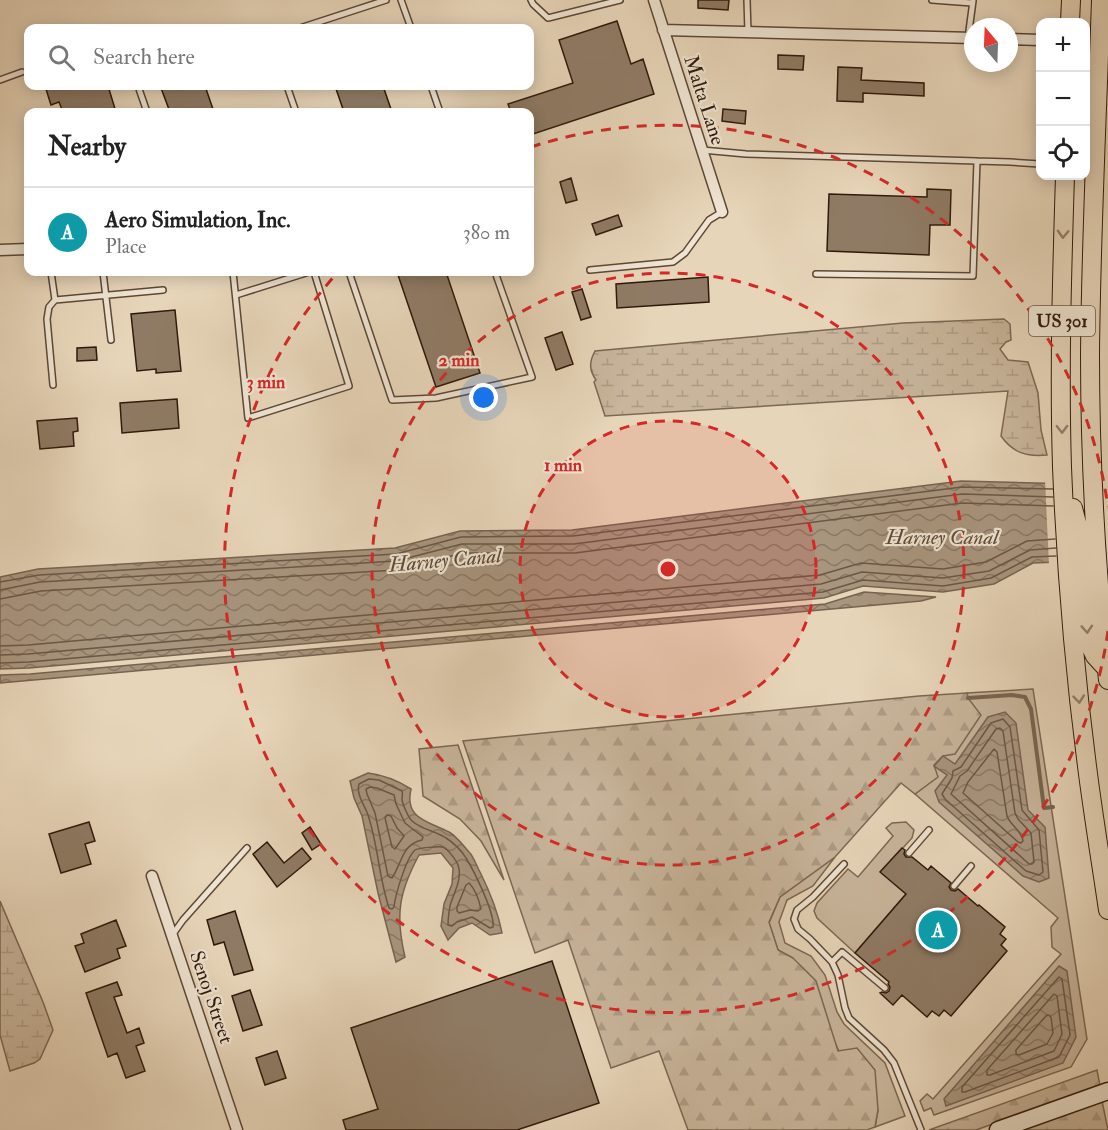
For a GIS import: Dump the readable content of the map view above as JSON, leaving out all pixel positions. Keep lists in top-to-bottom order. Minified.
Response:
{"streets":{"main road":["US 301"],"street":["Malta Lane","Senoj Street"]},"water":["Harney Canal"],"north":"top","page":{"map_buttons":["+","−"],"search":"Search here","heading":"Nearby","list":[{"mark":"A","name":"Aero Simulation, Inc.","note":"Place","value":"380 m"}],"pins":"A"},"rings":["2 min","3 min","1 min"]}
